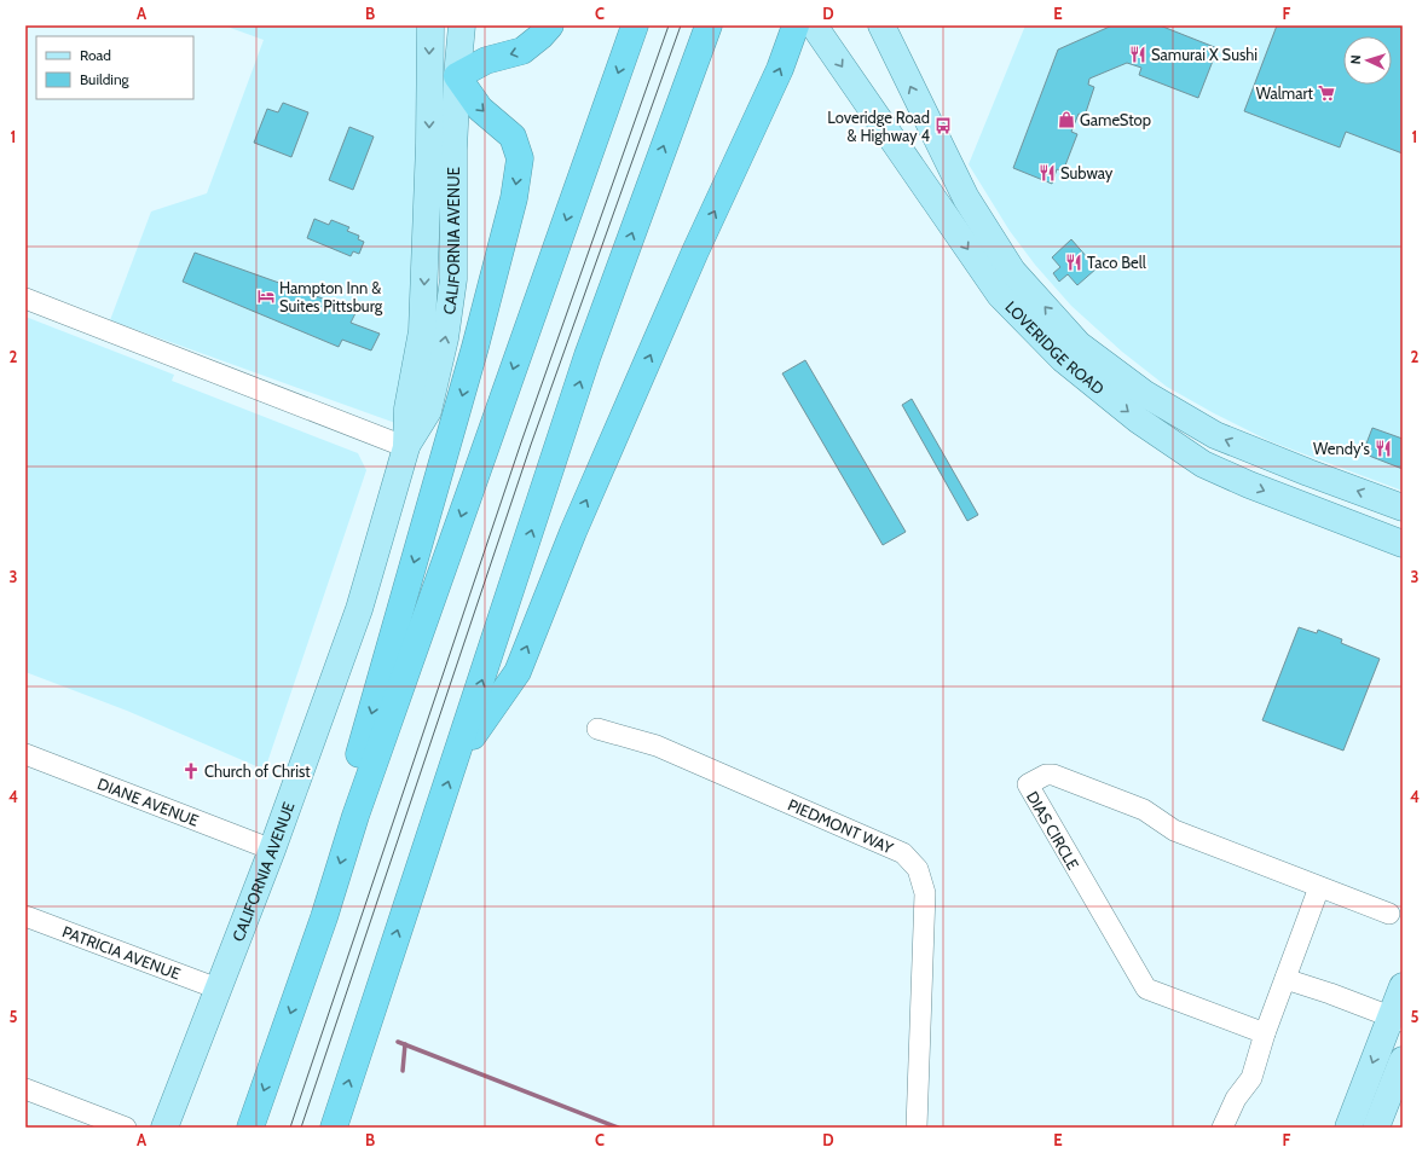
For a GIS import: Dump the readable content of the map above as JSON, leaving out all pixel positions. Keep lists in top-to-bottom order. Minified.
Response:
{"streets":{"main road":["CALIFORNIA AVENUE","LOVERIDGE ROAD"],"street":["DIANE AVENUE","PIEDMONT WAY","DIAS CIRCLE","PATRICIA AVENUE"]},"crossings":[["CALIFORNIA AVENUE","DIANE AVENUE"],["CALIFORNIA AVENUE","PATRICIA AVENUE"]],"places":{"restaurant":["Samurai X Sushi","Subway","Taco Bell","Wendy's"],"supermarket":["Walmart"],"shop":["GameStop"],"bus stop":["Loveridge Road & Highway 4"],"hotel":["Hampton Inn & Suites Pittsburg"],"church":["Church of Christ"]},"legend":["Road","Building"],"north":"left","grid":{"columns":["A","B","C","D","E","F"],"rows":["1","2","3","4","5"]}}
